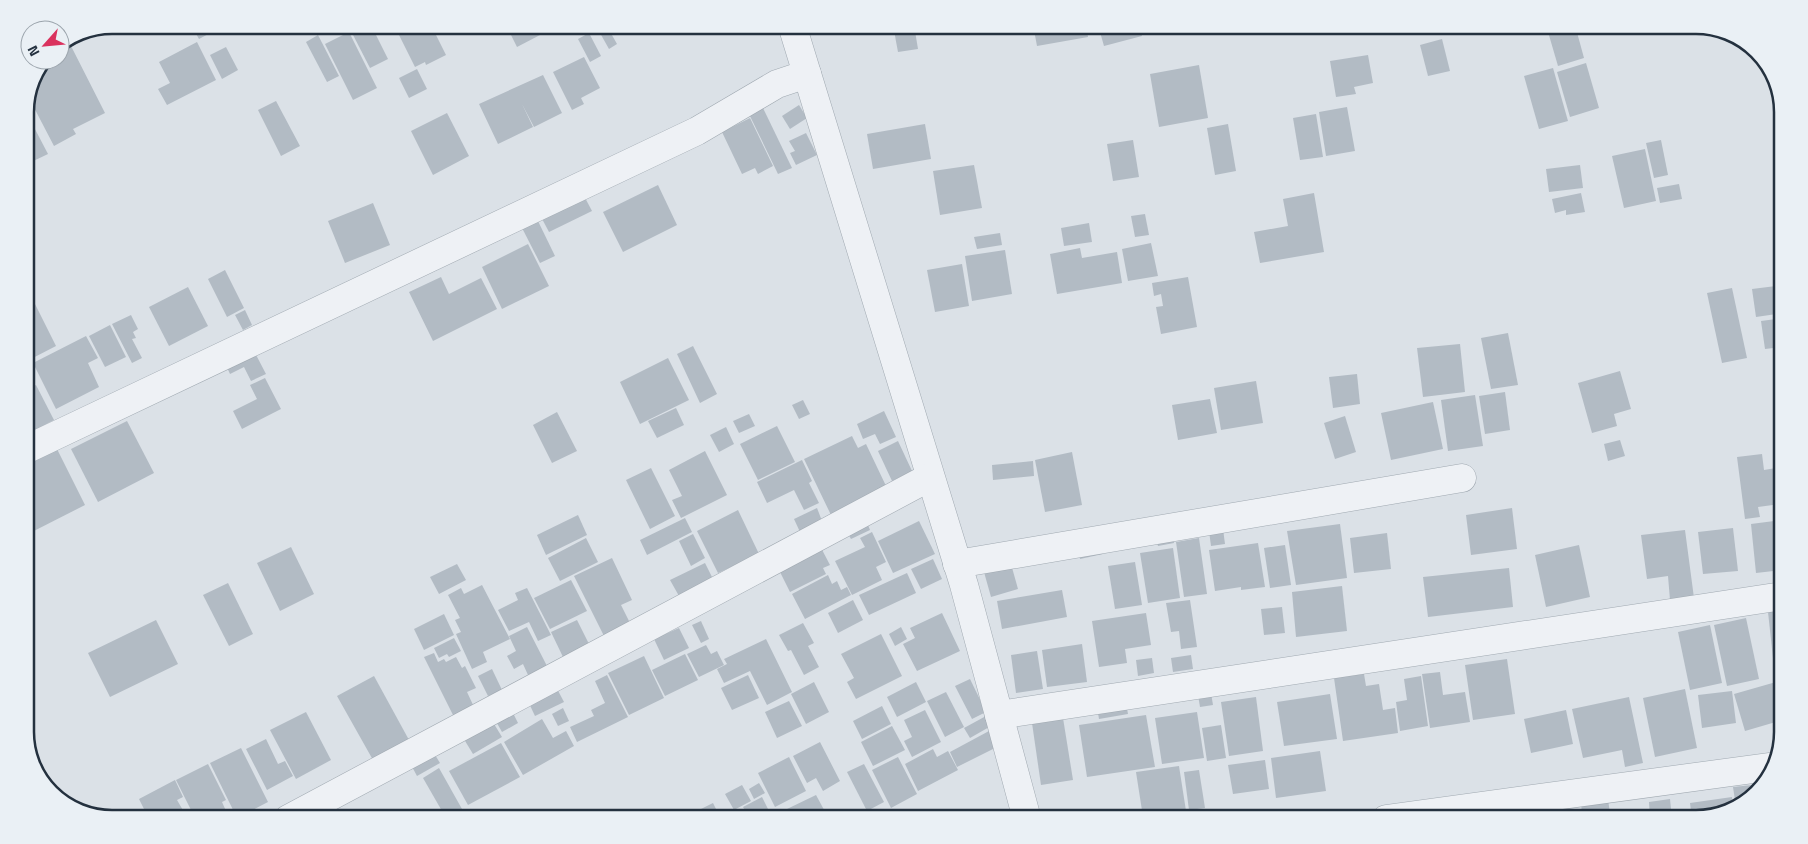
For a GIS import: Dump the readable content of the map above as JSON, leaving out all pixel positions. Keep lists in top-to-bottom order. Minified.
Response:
{"north":"bottom left"}
